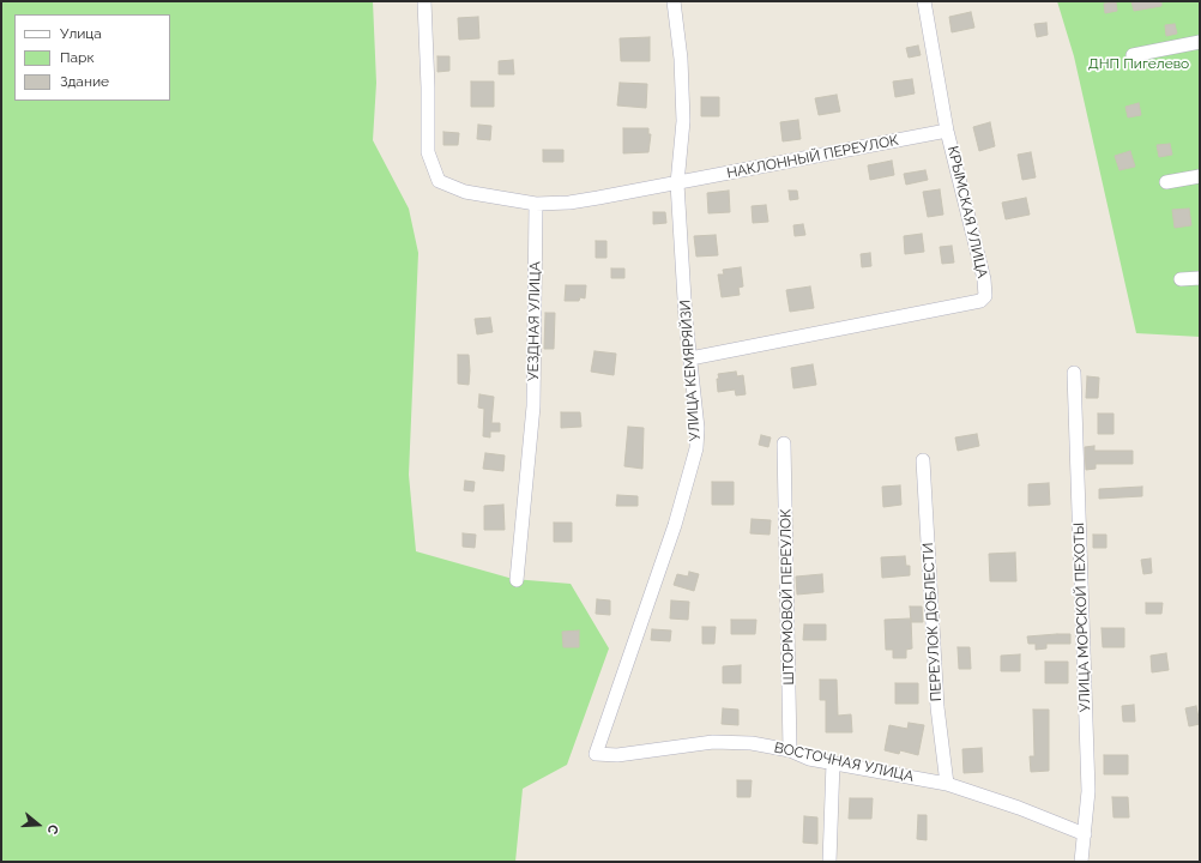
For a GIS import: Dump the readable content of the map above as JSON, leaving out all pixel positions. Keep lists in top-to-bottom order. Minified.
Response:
{"streets":{"street":["НАКЛОННЫЙ ПЕРЕУЛОК","КРЫМСКАЯ УЛИЦА","УЕЗДНАЯ УЛИЦА","УЛИЦА КЕМЯРЯЙЗИ","ШТОРМОВОЙ ПЕРЕУЛОК","УЛИЦА МОРСКОЙ ПЕХОТЫ","ПЕРЕУЛОК ДОБЛЕСТИ","ВОСТОЧНАЯ УЛИЦА"]},"crossings":[["НАКЛОННЫЙ ПЕРЕУЛОК","КРЫМСКАЯ УЛИЦА"],["НАКЛОННЫЙ ПЕРЕУЛОК","УЛИЦА КЕМЯРЯЙЗИ"],["КРЫМСКАЯ УЛИЦА","УЛИЦА КЕМЯРЯЙЗИ"],["УЛИЦА КЕМЯРЯЙЗИ","ВОСТОЧНАЯ УЛИЦА"],["ШТОРМОВОЙ ПЕРЕУЛОК","ВОСТОЧНАЯ УЛИЦА"],["УЛИЦА МОРСКОЙ ПЕХОТЫ","ВОСТОЧНАЯ УЛИЦА"],["ПЕРЕУЛОК ДОБЛЕСТИ","ВОСТОЧНАЯ УЛИЦА"]],"parks":["ДНП Пигелево"],"legend":["Улица","Парк","Здание"],"north":"right"}
